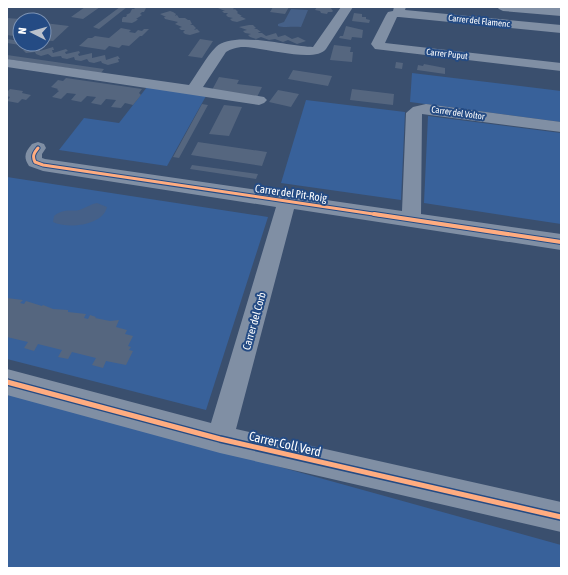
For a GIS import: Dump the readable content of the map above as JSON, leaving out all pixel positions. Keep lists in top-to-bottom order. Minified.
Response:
{"streets":{"street":["Carrer del Flamenc","Carrer Puput","Carrer del Voltor","Carrer del Pit-Roig","Carrer del Corb","Carrer Coll Verd"]},"crossings":[["Carrer del Flamenc","Carrer Puput"],["Carrer del Voltor","Carrer del Pit-Roig"],["Carrer del Pit-Roig","Carrer del Corb"],["Carrer del Corb","Carrer Coll Verd"]],"north":"left"}
